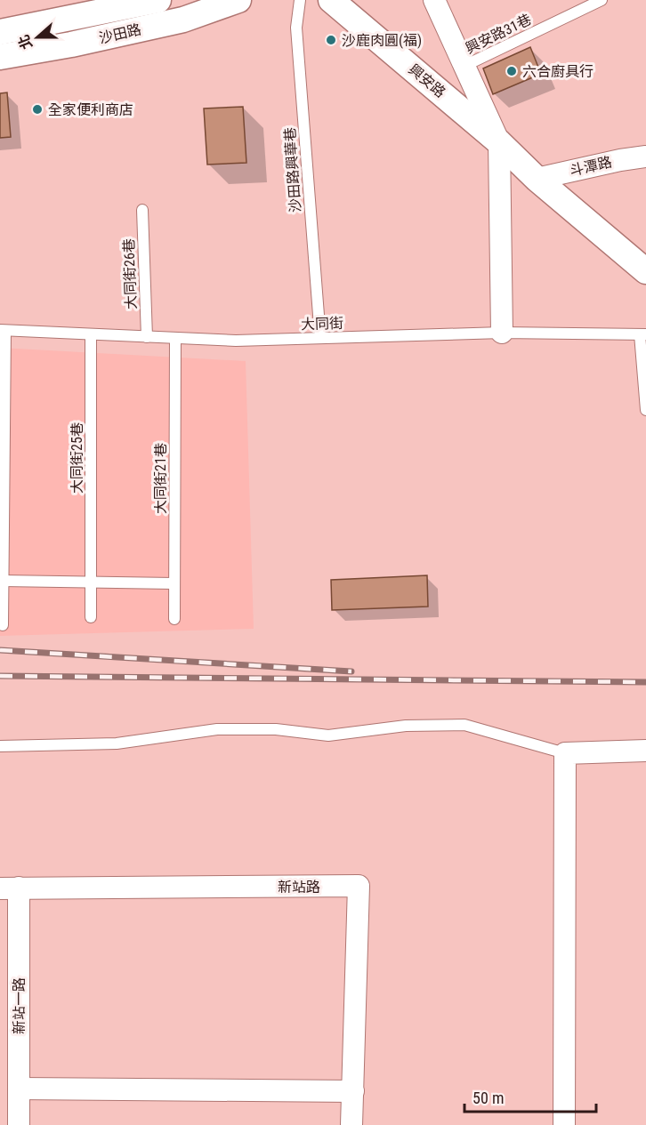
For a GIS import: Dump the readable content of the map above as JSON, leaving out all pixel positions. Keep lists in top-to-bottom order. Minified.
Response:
{"streets":{"street":["沙田路","興安路","斗潭路","新站路","新站一路"],"lane":["興安路31巷","沙田路興華巷","大同街26巷","大同街","大同街25巷","大同街21巷"]},"crossings":[["興安路31巷","興安路"],["興安路","斗潭路"],["沙田路興華巷","大同街"],["大同街26巷","大同街"],["大同街","大同街25巷"],["大同街","大同街21巷"],["新站路","新站一路"]],"places":["沙鹿肉圓(福)","六合廚具行","全家便利商店"],"scale_bar":"50 m","north":"left"}
